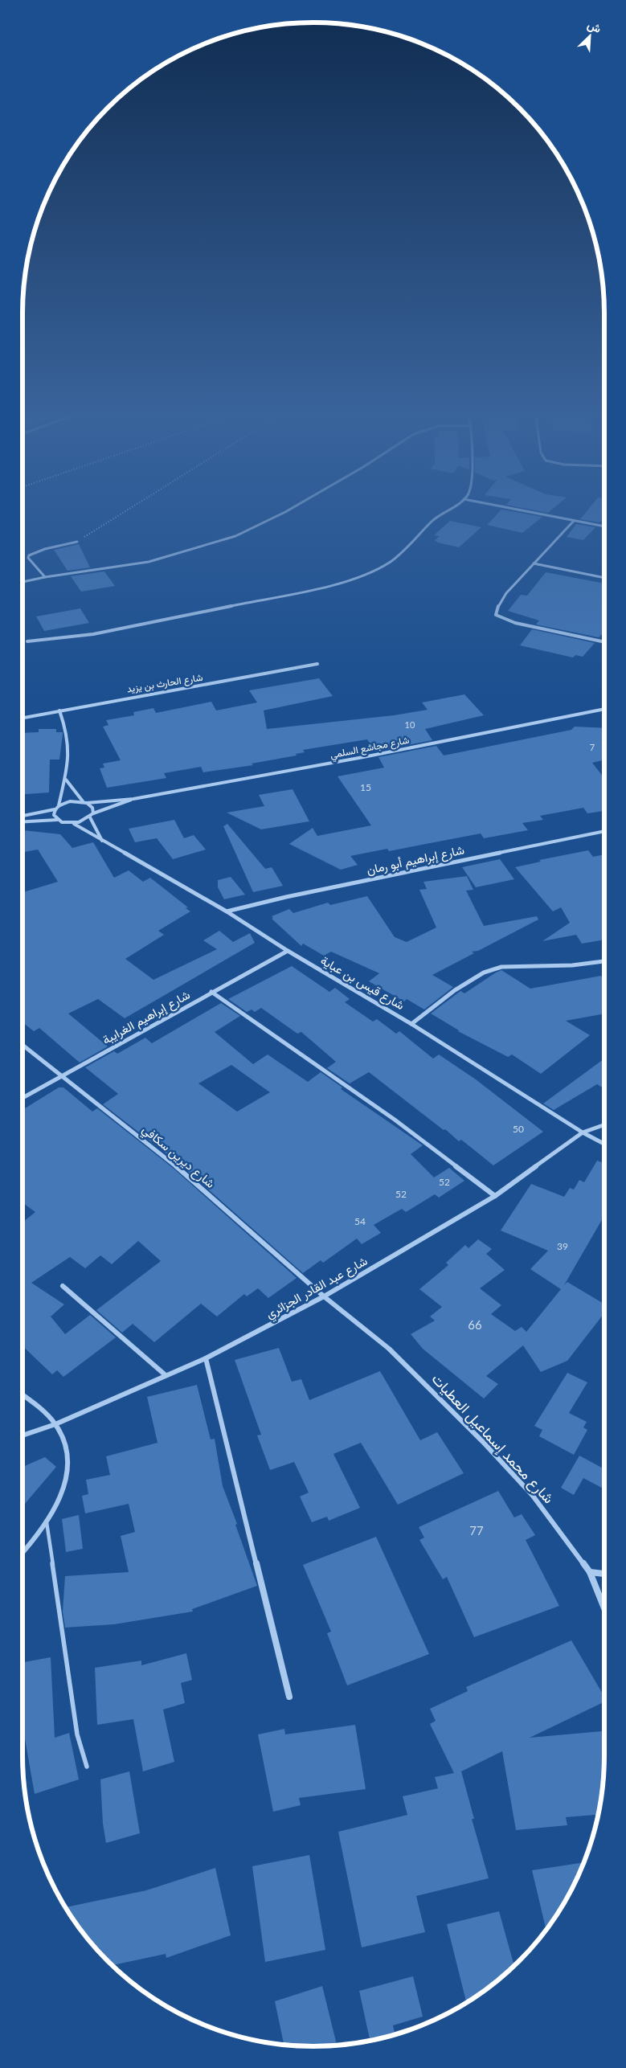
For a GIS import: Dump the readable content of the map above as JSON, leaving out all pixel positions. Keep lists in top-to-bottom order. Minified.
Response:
{"streets":{"street":["شارع الحارث بن يزيد","شارع مجاشع السلمي","شارع إبراهيم أبو رمان","شارع قيس بن عباية","شارع إبراهيم الغرايبة","شارع ديرين سكافي","شارع عبد القادر الجزائري","شارع محمد إسماعيل العطيات"]},"crossings":[["شارع إبراهيم أبو رمان","شارع قيس بن عباية"],["شارع قيس بن عباية","شارع إبراهيم الغرايبة"],["شارع قيس بن عباية","شارع عبد القادر الجزائري"],["شارع إبراهيم الغرايبة","شارع ديرين سكافي"],["شارع ديرين سكافي","شارع عبد القادر الجزائري"],["شارع ديرين سكافي","شارع محمد إسماعيل العطيات"],["شارع عبد القادر الجزائري","شارع محمد إسماعيل العطيات"]],"house_numbers":["10","7","15","50","52","52","54","39","66","77"],"north":"top right"}
